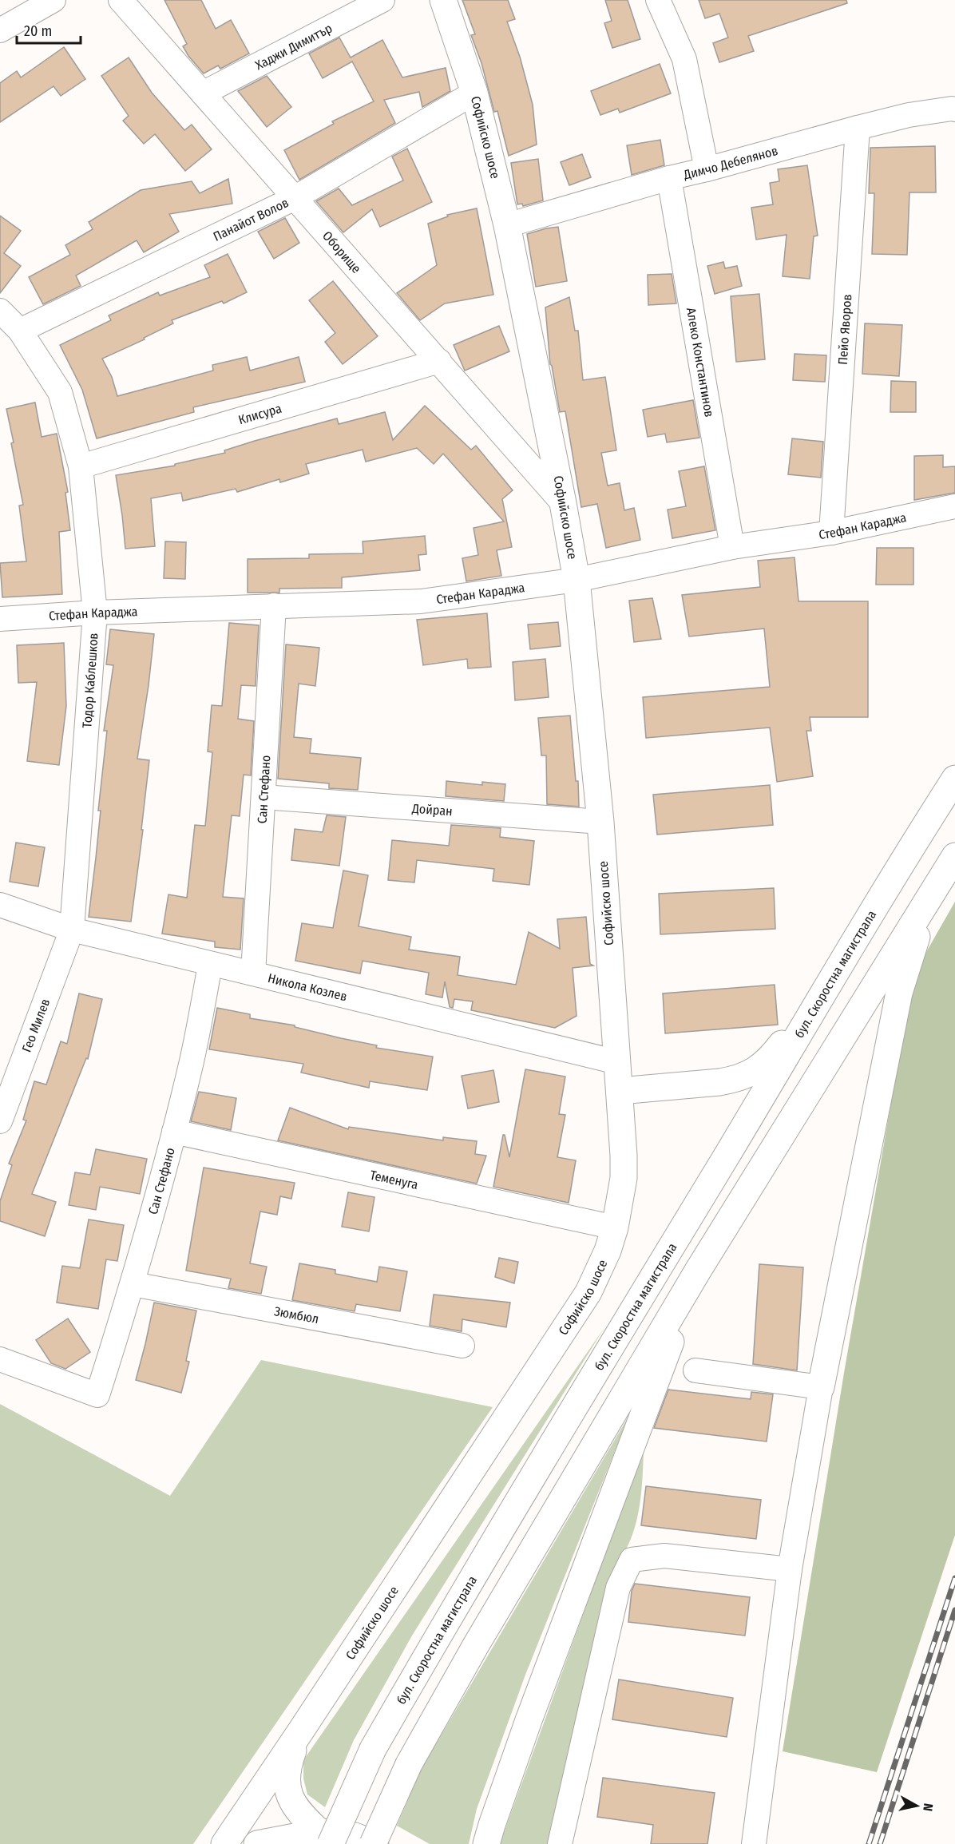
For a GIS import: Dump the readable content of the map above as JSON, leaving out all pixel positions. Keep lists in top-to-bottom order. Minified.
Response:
{"streets":{"main road":["Софийско шосе","бул. Скоростна магистрала"],"street":["Хаджи Димитър","Димчо Дебелянов","Панайот Волов","Оборище","Пейо Яворов","Алеко Константинов","Клисура","Стефан Караджа","Тодор Каблешков","Сан Стефано","Дойран","Никола Козлев","Гео Милев","Теменуга","Зюмбюл"]},"crossings":[["Хаджи Димитър","Оборище"],["Софийско шосе","Димчо Дебелянов"],["Софийско шосе","Панайот Волов"],["Софийско шосе","Оборище"],["Софийско шосе","Стефан Караджа"],["Софийско шосе","Дойран"],["Софийско шосе","бул. Скоростна магистрала"],["Софийско шосе","Никола Козлев"],["Софийско шосе","Теменуга"],["Димчо Дебелянов","Пейо Яворов"],["Димчо Дебелянов","Алеко Константинов"],["Панайот Волов","Оборище"],["Панайот Волов","Тодор Каблешков"],["Оборище","Клисура"],["Пейо Яворов","Стефан Караджа"],["Алеко Константинов","Стефан Караджа"],["Клисура","Тодор Каблешков"],["Стефан Караджа","Тодор Каблешков"],["Стефан Караджа","Сан Стефано"],["Тодор Каблешков","Никола Козлев"],["Тодор Каблешков","Гео Милев"],["Сан Стефано","Дойран"],["Сан Стефано","Никола Козлев"],["Сан Стефано","Теменуга"],["Сан Стефано","Зюмбюл"],["Никола Козлев","Гео Милев"]],"scale_bar":"20 m","north":"right"}
